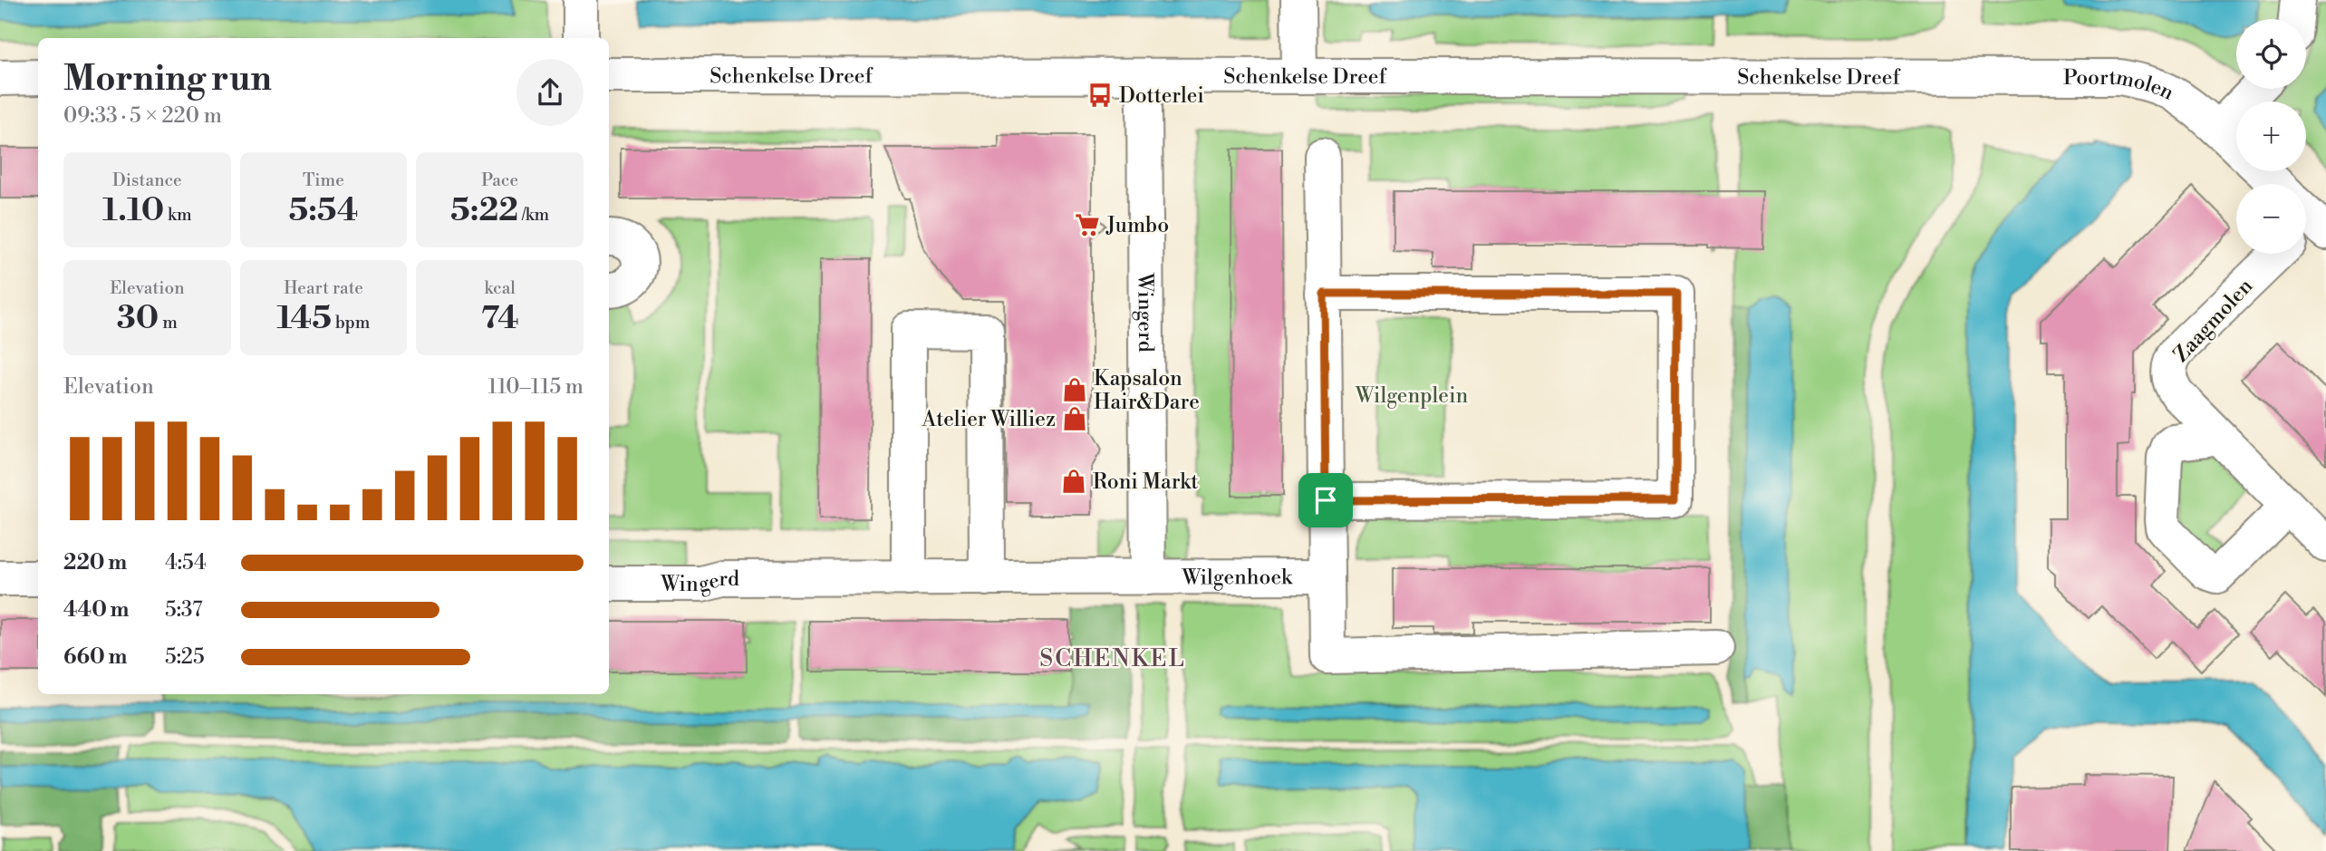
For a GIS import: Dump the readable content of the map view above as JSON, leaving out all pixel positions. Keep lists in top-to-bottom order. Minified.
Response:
{"streets":{"street":["Schenkelse Dreef","Poortmolen","Wingerd","Zaagmolen","Wilgenhoek"]},"crossings":[["Schenkelse Dreef","Poortmolen"],["Schenkelse Dreef","Wingerd"],["Wingerd","Wilgenhoek"]],"districts":["SCHENKEL"],"parks":["Wilgenplein"],"places":{"bus stop":["Dotterlei"],"supermarket":["Jumbo"],"shop":["Kapsalon Hair&Dare","Atelier Williez","Roni Markt"]},"page":{"map_buttons":["+","−"],"heading":["Morning run","09:33 · 5 × 220 m"],"stats":[["Distance","1.10 km"],["Time","5:54"],["Pace","5:22 /km"],["Elevation","30 m"],["Heart rate","145 bpm"],["kcal","74"]],"chart":["Elevation","110–115 m"],"list":[{"name":"220 m","note":"4:54"},{"name":"440 m","note":"5:37"},{"name":"660 m","note":"5:25"}]}}
